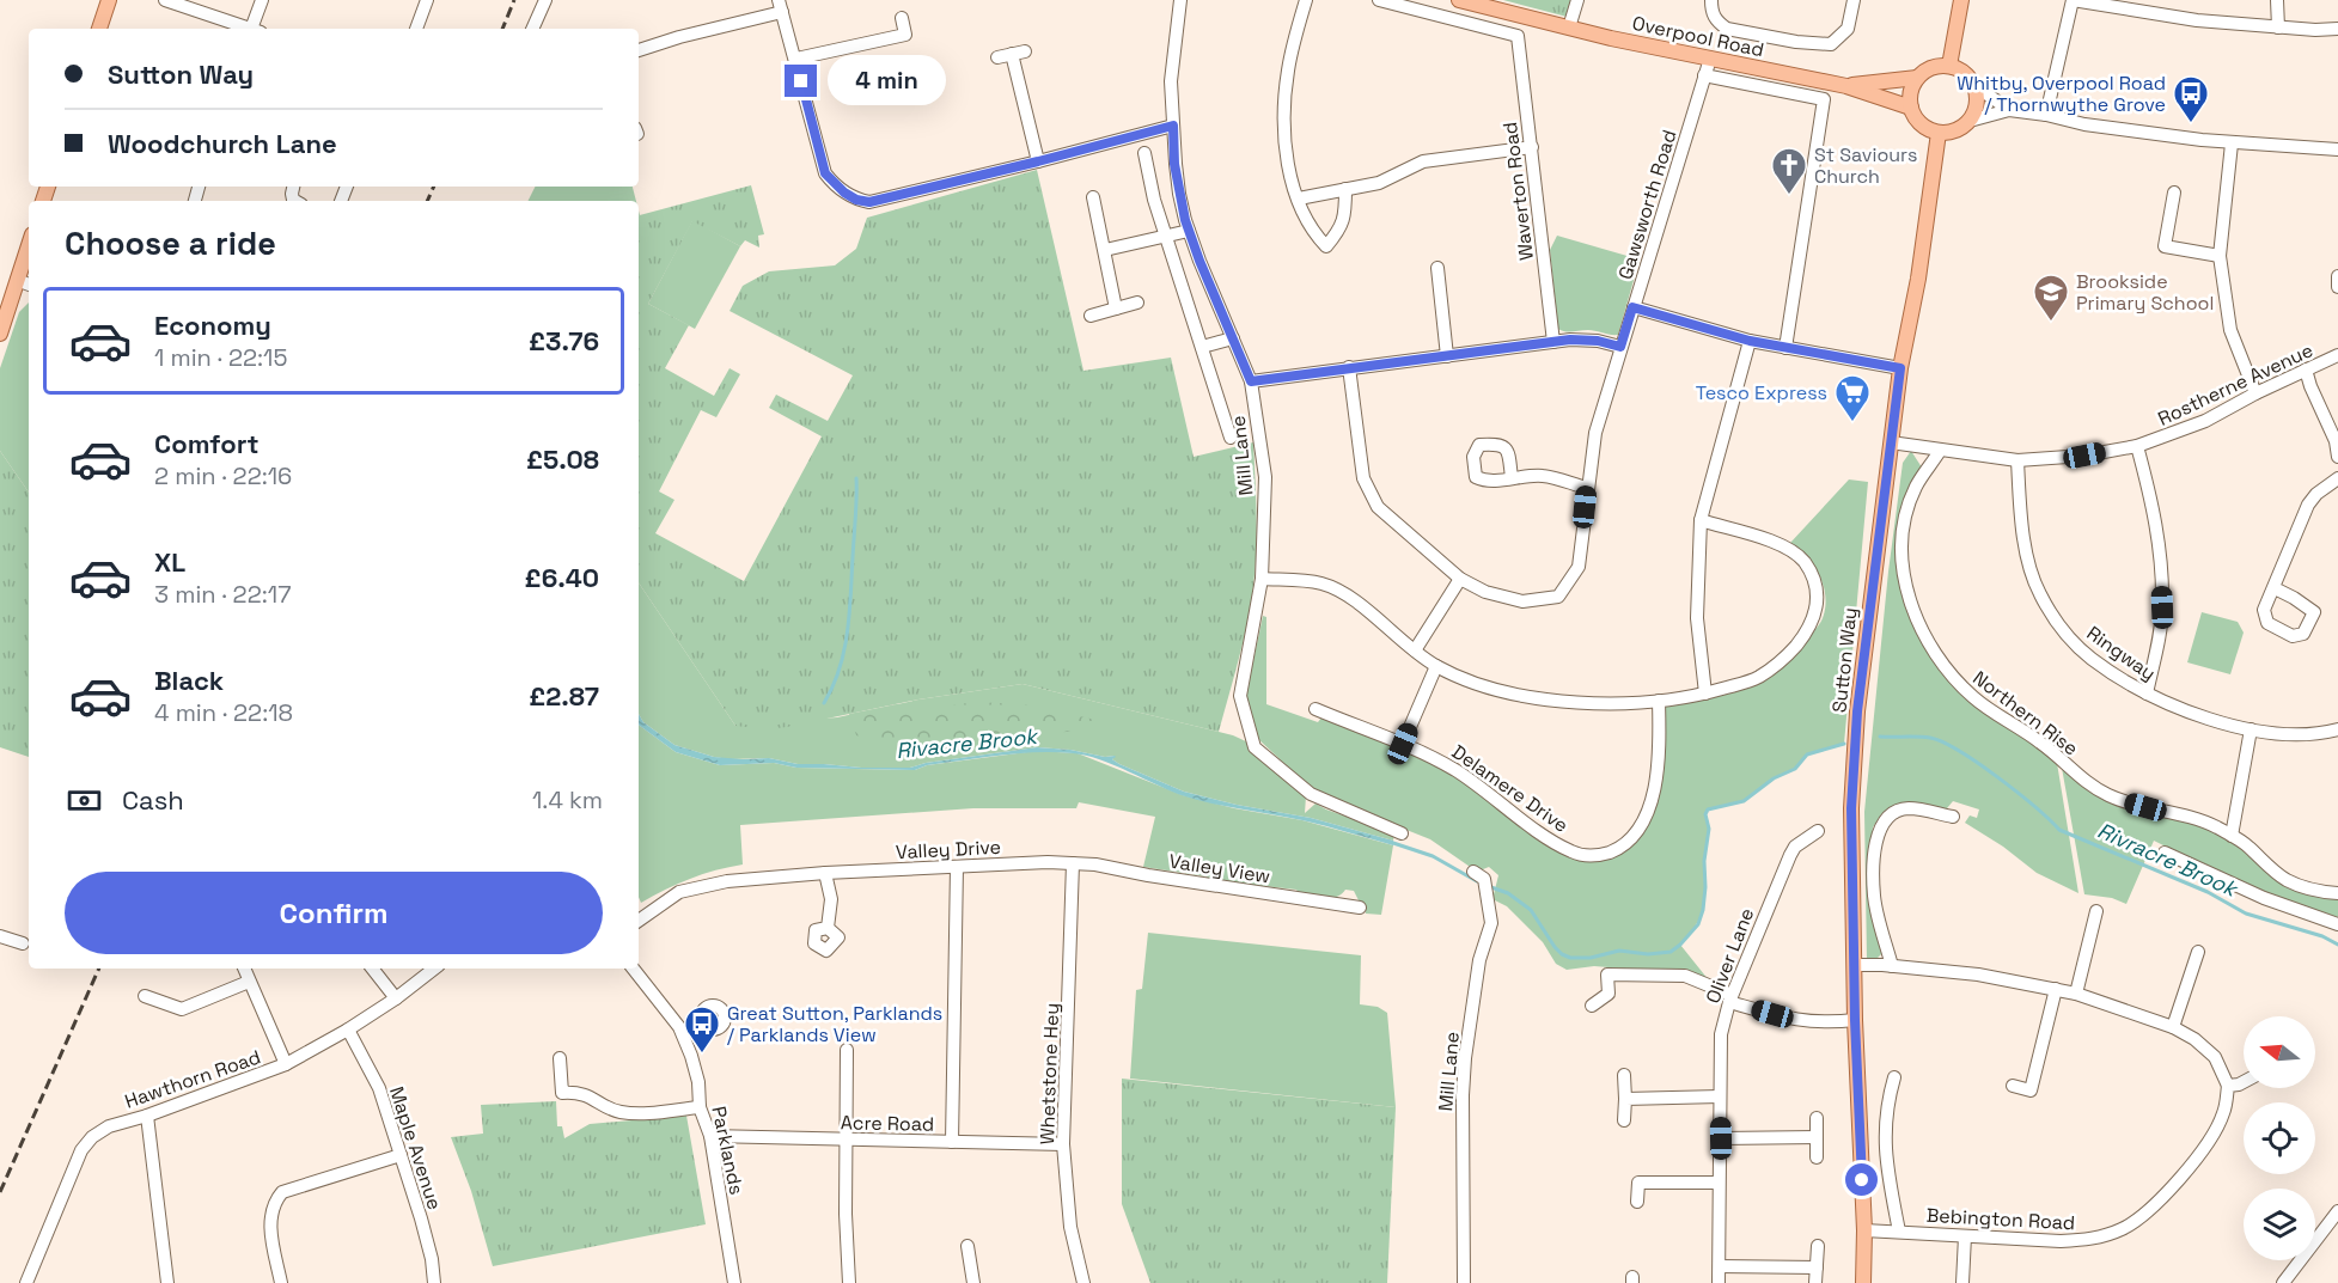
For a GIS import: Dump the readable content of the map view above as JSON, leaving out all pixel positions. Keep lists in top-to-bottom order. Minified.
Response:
{"streets":{"main road":["Overpool Road","Sutton Way"],"street":["Waverton Road","Gawsworth Road","Rostherne Avenue","Mill Lane","Ringway","Northern Rise","Delamere Drive","Valley Drive","Valley View","Oliver Lane","Whetstone Hey","Hawthorn Road","Acre Road","Maple Avenue","Parklands","Bebington Road"]},"crossings":[["Overpool Road","Gawsworth Road"],["Overpool Road","Sutton Way"],["Rostherne Avenue","Ringway"],["Rostherne Avenue","Sutton Way"],["Rostherne Avenue","Northern Rise"],["Sutton Way","Bebington Road"],["Valley Drive","Valley View"],["Valley Drive","Whetstone Hey"],["Valley View","Whetstone Hey"],["Whetstone Hey","Acre Road"],["Hawthorn Road","Maple Avenue"],["Acre Road","Parklands"]],"water":["Rivacre Brook","Rivracre Brook"],"places":{"bus stop":["Whitby, Overpool Road / Thornwythe Grove","Great Sutton, Parklands / Parklands View"],"church":["St Saviours Church"],"school or university":["Brookside Primary School"],"supermarket":["Tesco Express"]},"north":"left","page":{"banner":["Sutton Way","Woodchurch Lane"],"bubble":"4 min","heading":"Choose a ride","list":[{"name":"Economy","note":"1 min · 22:15","value":"£3.76"},{"name":"Comfort","note":"2 min · 22:16","value":"£5.08"},{"name":"XL","note":"3 min · 22:17","value":"£6.40"},{"name":"Black","note":"4 min · 22:18","value":"£2.87"}],"pay":["Cash","1.4 km"],"buttons":"Confirm"}}
